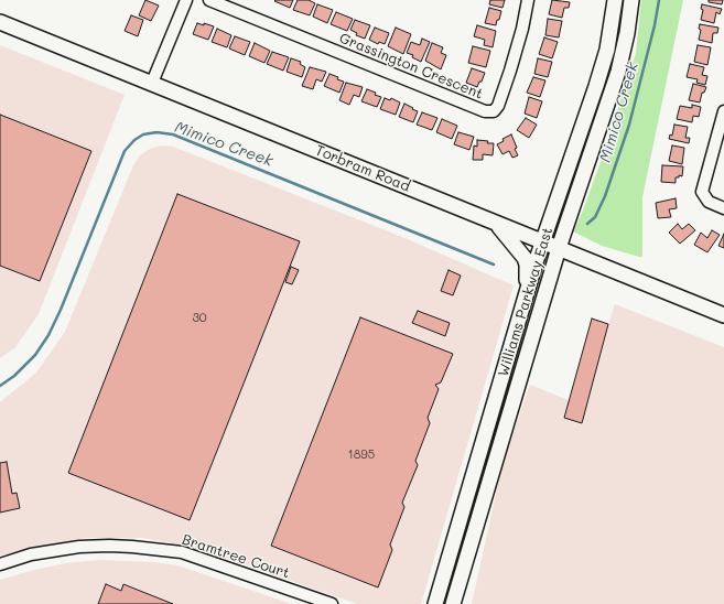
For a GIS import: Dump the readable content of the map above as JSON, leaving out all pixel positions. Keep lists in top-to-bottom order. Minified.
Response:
{"streets":{"main road":["Torbram Road","Williams Parkway East"],"street":["Grassington Crescent","Bramtree Court"]},"crossings":[["Torbram Road","Williams Parkway East"]],"water":["Mimico Creek"],"house_numbers":["30","1895"]}
